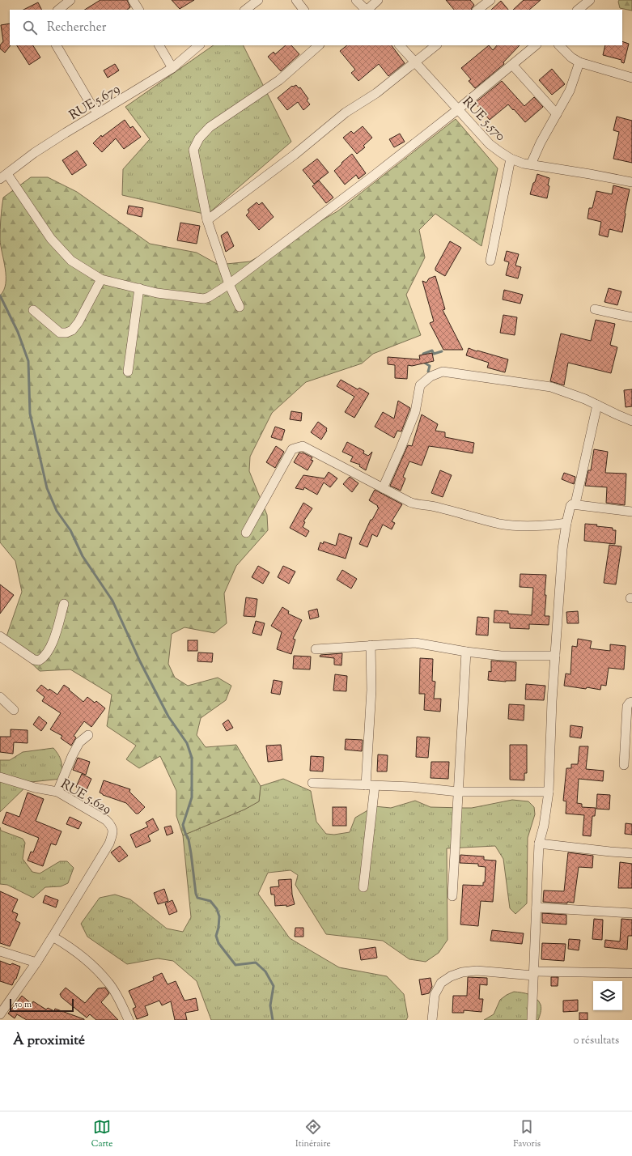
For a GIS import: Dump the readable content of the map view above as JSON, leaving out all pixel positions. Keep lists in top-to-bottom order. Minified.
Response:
{"streets":{"street":["RUE 5.679","RUE 5.570","RUE 5.629"]},"scale_bar":"50 m","page":{"search":"Rechercher","scale":"50 m","heading":["À proximité","0 résultats"],"nav":["Carte","Itinéraire","Favoris"]}}
